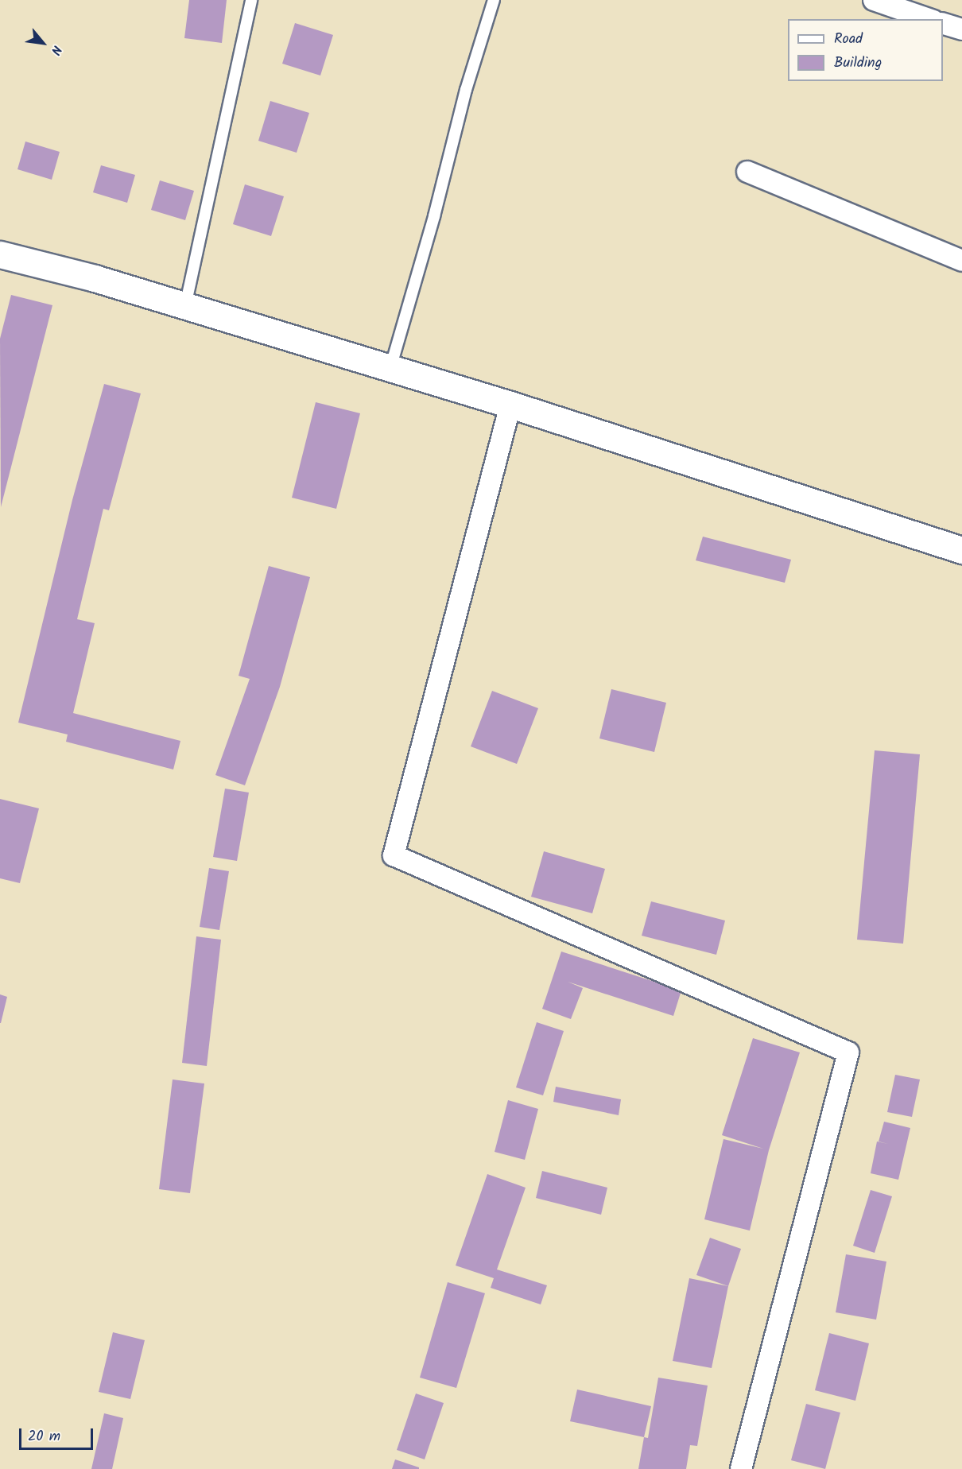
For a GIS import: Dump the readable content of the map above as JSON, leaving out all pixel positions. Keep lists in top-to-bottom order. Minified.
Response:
{"legend":["Road","Building"],"scale_bar":"20 m","north":"bottom right"}
